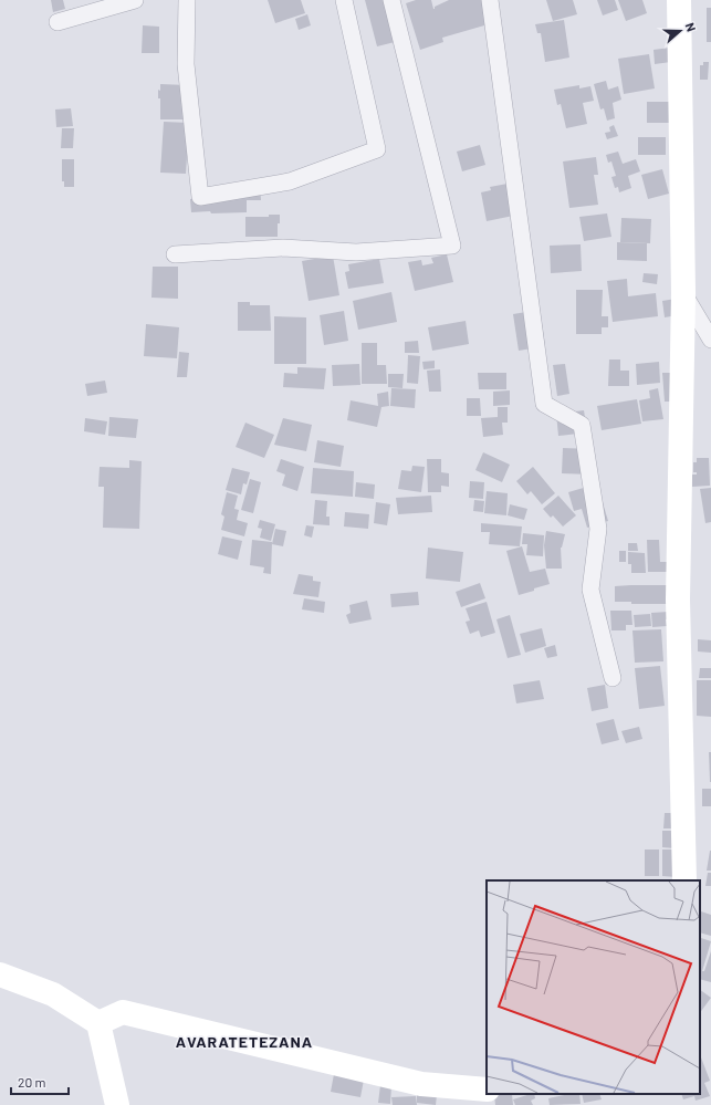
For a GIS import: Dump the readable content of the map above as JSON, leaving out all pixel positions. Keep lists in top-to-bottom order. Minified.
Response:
{"districts":["AVARATETEZANA"],"scale_bar":"20 m","north":"right"}
